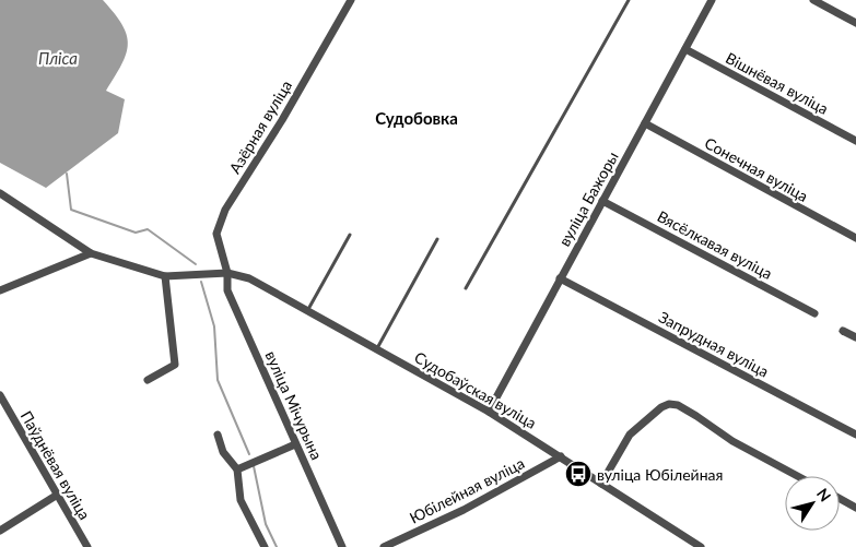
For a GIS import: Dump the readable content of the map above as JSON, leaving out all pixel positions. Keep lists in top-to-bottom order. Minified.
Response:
{"streets":{"street":["Вішнёвая вуліца","Азёрная вуліца","Сонечная вуліца","вуліца Бажоры","Вясёлкавая вуліца","Запрудная вуліца","Судобаўская вуліца","вуліца Мічурына","Паўднёвая вуліца","Юбілейная вуліца"]},"crossings":[["Вішнёвая вуліца","вуліца Бажоры"],["Азёрная вуліца","Судобаўская вуліца"],["Азёрная вуліца","вуліца Мічурына"],["Сонечная вуліца","вуліца Бажоры"],["вуліца Бажоры","Вясёлкавая вуліца"],["вуліца Бажоры","Запрудная вуліца"],["вуліца Бажоры","Судобаўская вуліца"],["Судобаўская вуліца","вуліца Мічурына"],["Судобаўская вуліца","Юбілейная вуліца"]],"districts":["Судобовка"],"water":["Пліса"],"places":{"bus stop":["вуліца Юбілейная"]},"north":"top right"}
